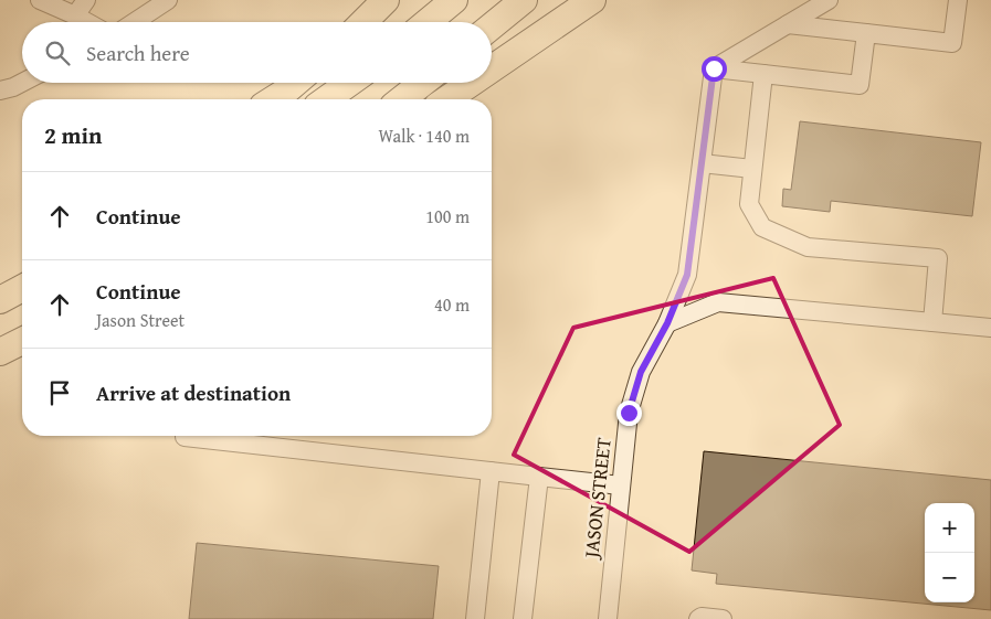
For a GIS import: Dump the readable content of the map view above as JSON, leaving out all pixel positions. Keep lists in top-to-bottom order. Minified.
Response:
{"streets":{"street":["JASON STREET"]},"page":{"search":"Search here","heading":["2 min","Walk · 140 m"],"list":[["Continue","100 m"],["Continue","Jason Street","40 m"],"Arrive at destination"],"map_buttons":["+","−"]}}
